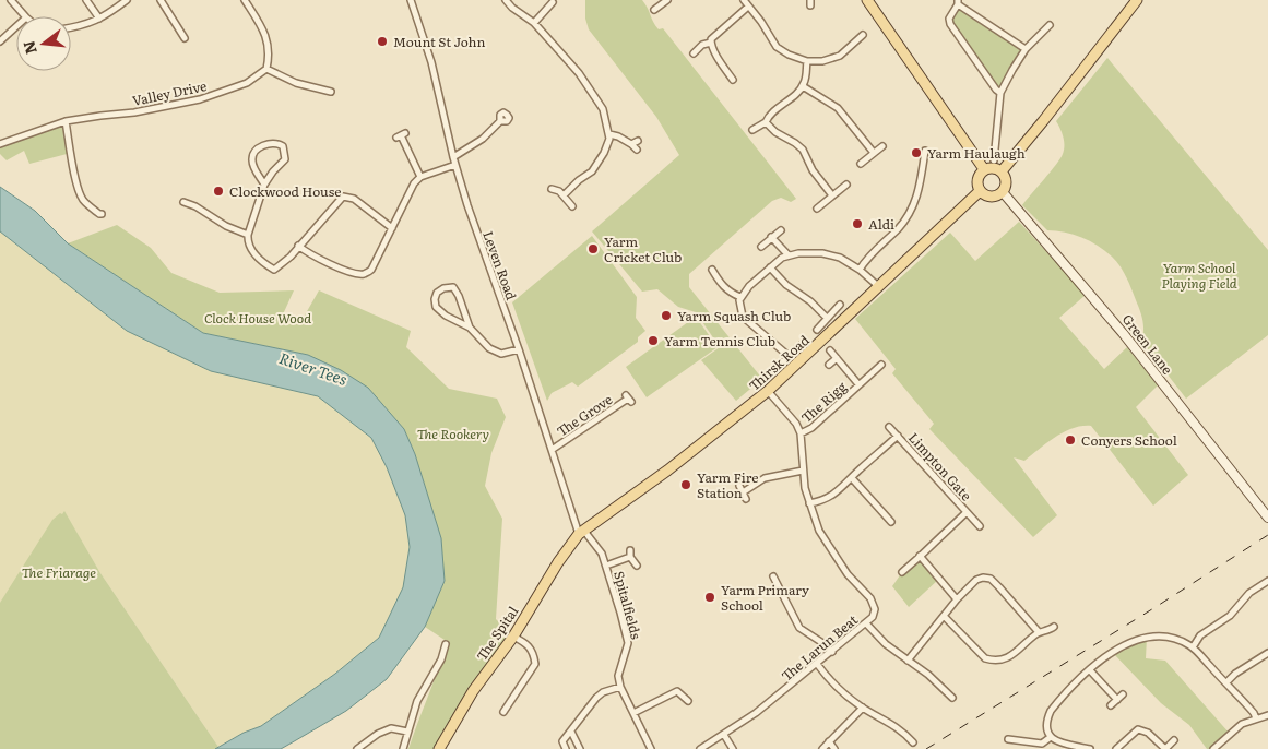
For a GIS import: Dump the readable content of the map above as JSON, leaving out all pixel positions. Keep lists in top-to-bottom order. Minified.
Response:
{"streets":{"main road":["Green Lane","Thirsk Road","The Spital"],"street":["Valley Drive","Leven Road","The Rigg","The Grove","Limpton Gate","Spitalfields","The Larun Beat"]},"crossings":[["Leven Road","Thirsk Road"],["Leven Road","The Grove"],["Leven Road","Spitalfields"],["Leven Road","The Spital"],["Green Lane","Thirsk Road"],["Thirsk Road","Spitalfields"],["Thirsk Road","The Spital"],["The Rigg","The Larun Beat"],["Limpton Gate","The Larun Beat"],["Spitalfields","The Spital"]],"water":["River Tees"],"parks":["Yarm School Playing Field","Clock House Wood","The Rookery","The Friarage"],"places":["Mount St John","Yarm Haulaugh","Clockwood House","Aldi","Yarm Cricket Club","Yarm Squash Club","Yarm Tennis Club","Conyers School","Yarm Fire Station","Yarm Primary School"],"north":"left"}
